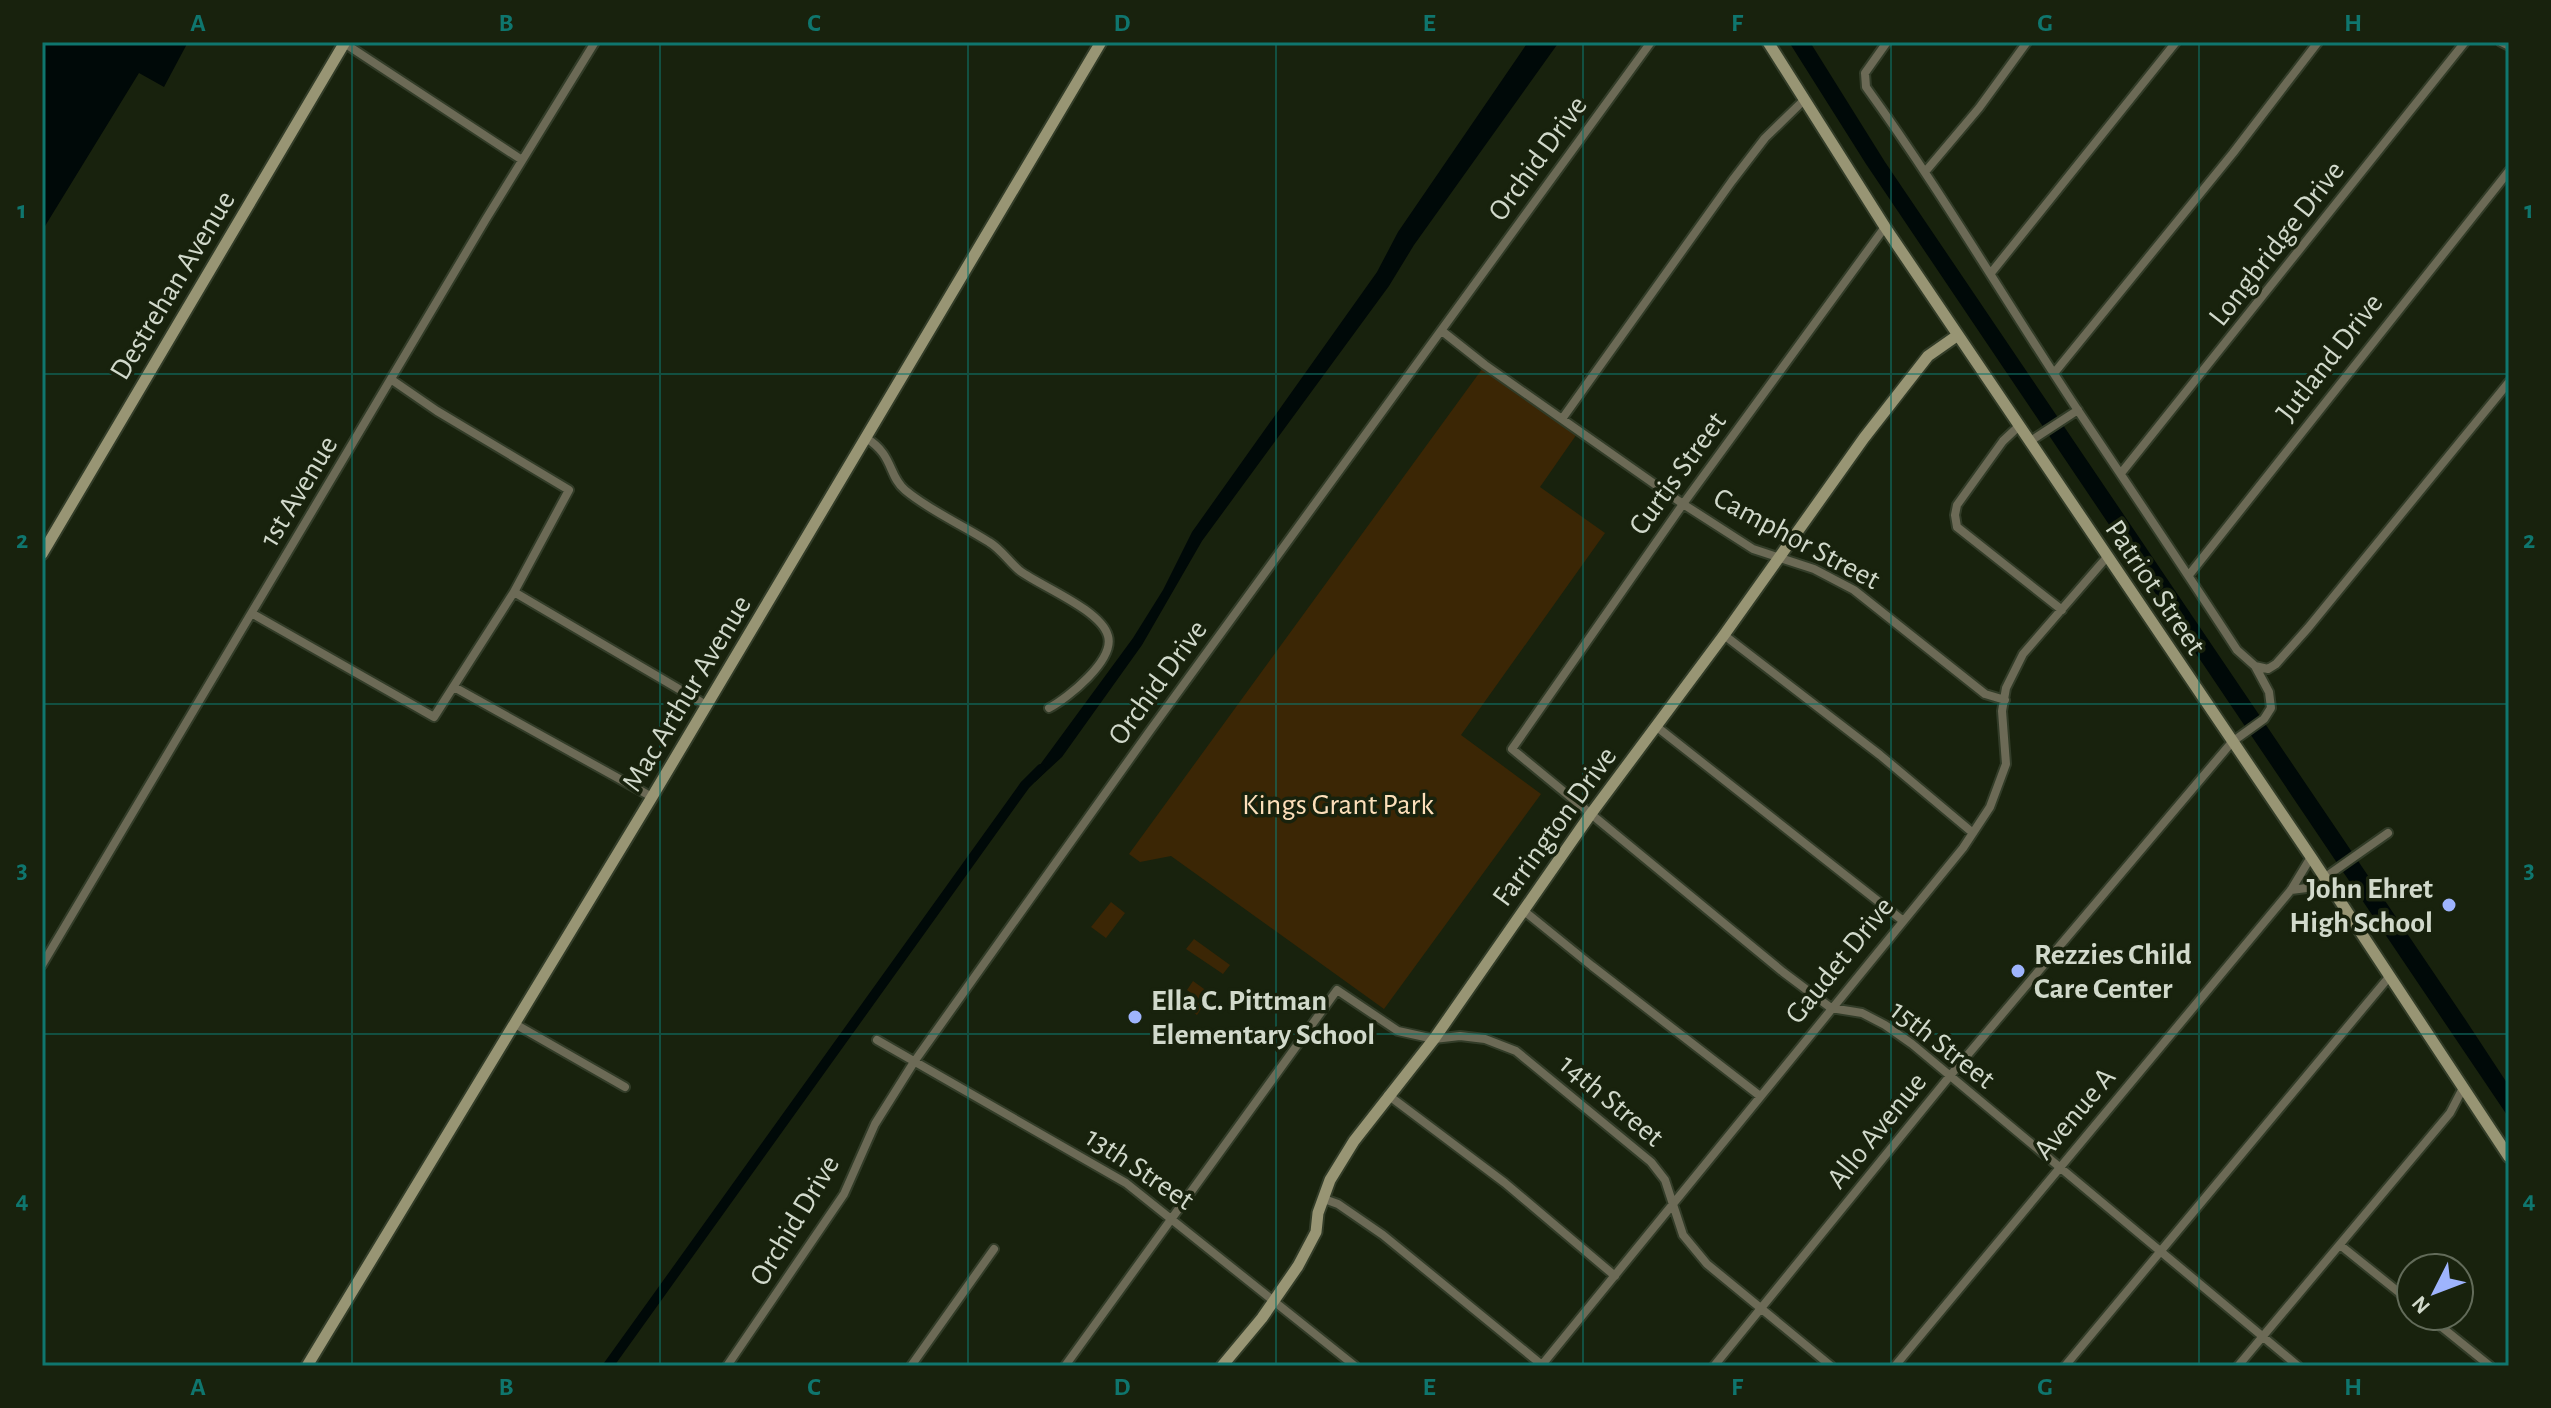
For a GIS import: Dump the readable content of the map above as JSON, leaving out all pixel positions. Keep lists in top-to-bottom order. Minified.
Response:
{"streets":{"street":["Orchid Drive","Longbridge Drive","Destrehan Avenue","Jutland Drive","Curtis Street","1st Avenue","Camphor Street","Patriot Street","Mac Arthur Avenue","Farrington Drive","Gaudet Drive","15th Street","14th Street","Avenue A","Allo Avenue","13th Street"]},"crossings":[["Orchid Drive","Camphor Street"],["Orchid Drive","13th Street"],["Longbridge Drive","Patriot Street"],["Jutland Drive","Patriot Street"],["Curtis Street","Camphor Street"],["Curtis Street","Patriot Street"],["Curtis Street","15th Street"],["Camphor Street","Farrington Drive"],["Camphor Street","Gaudet Drive"],["Patriot Street","Farrington Drive"],["Patriot Street","Gaudet Drive"],["Patriot Street","Avenue A"],["Patriot Street","Allo Avenue"],["Farrington Drive","15th Street"],["Farrington Drive","14th Street"],["Farrington Drive","13th Street"],["Gaudet Drive","15th Street"],["Gaudet Drive","14th Street"],["15th Street","Avenue A"],["15th Street","Allo Avenue"],["14th Street","Allo Avenue"],["14th Street","13th Street"]],"parks":["Kings Grant Park"],"places":["John Ehret High School","Rezzies Child Care Center","Ella C. Pittman Elementary School"],"north":"bottom left","grid":{"columns":["A","B","C","D","E","F","G","H"],"rows":["1","2","3","4"]}}
